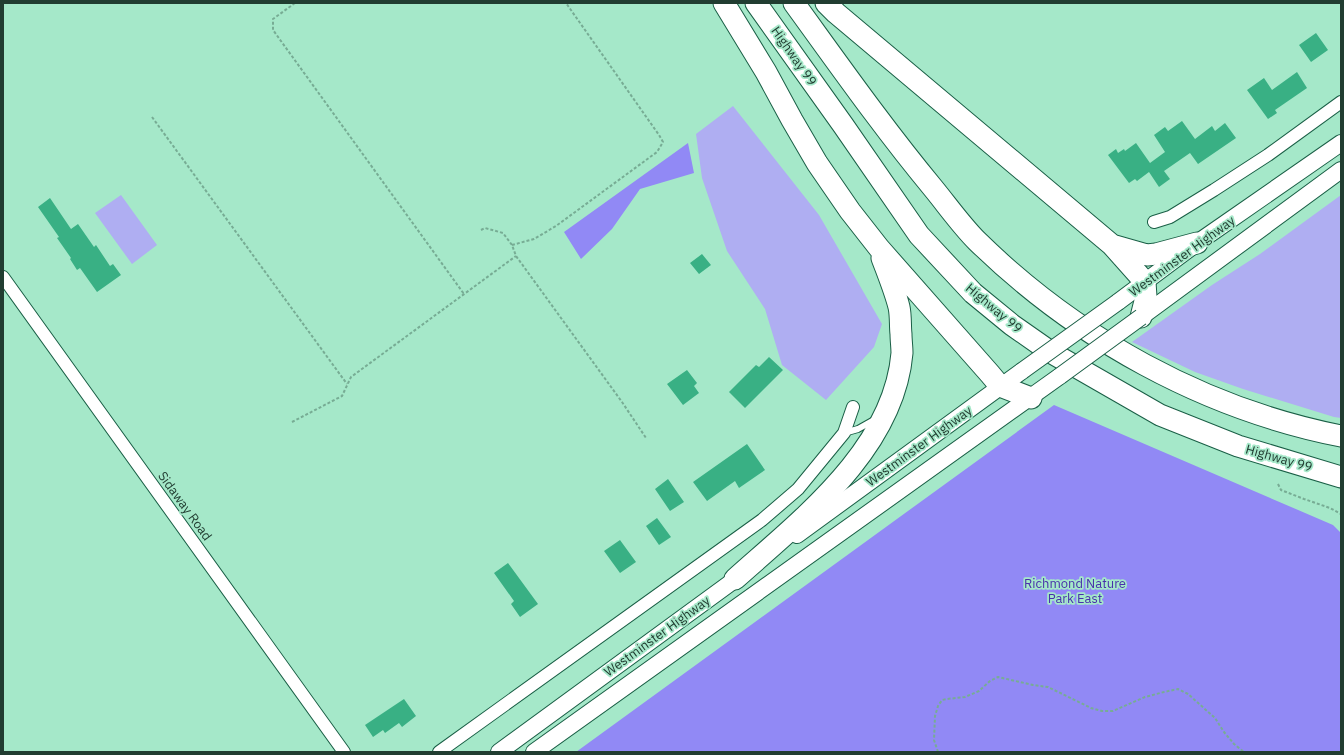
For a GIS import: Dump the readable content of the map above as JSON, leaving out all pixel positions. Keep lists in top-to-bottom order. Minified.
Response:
{"streets":{"highway":["Highway 99"],"main road":["Westminster Highway"],"street":["Sidaway Road"]},"parks":["Richmond Nature Park East"]}
